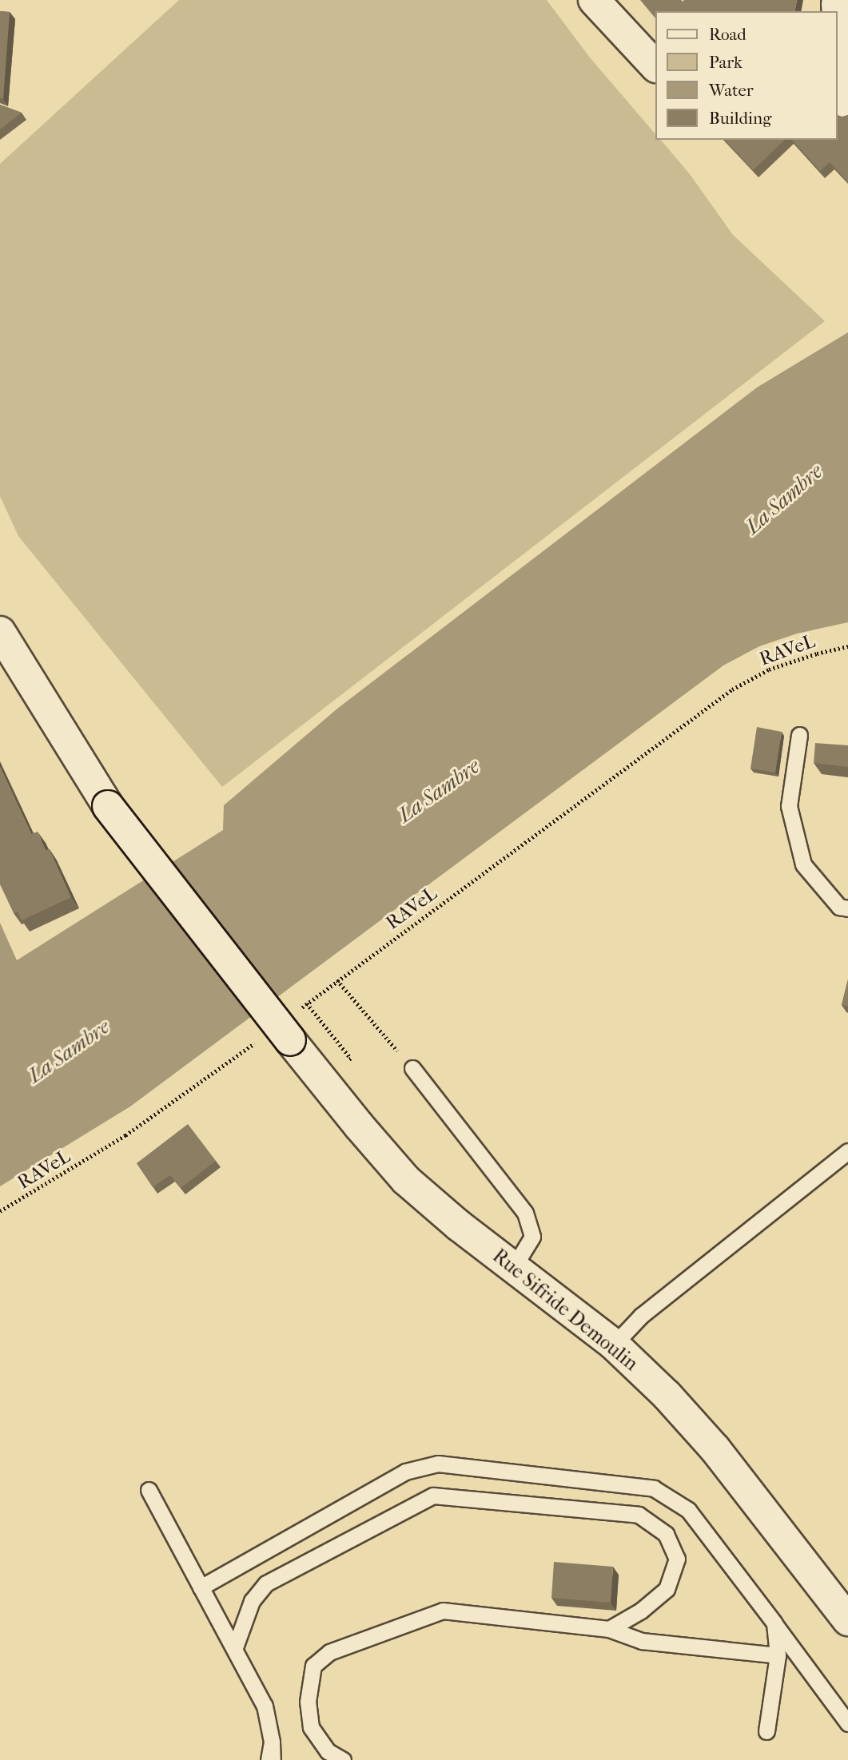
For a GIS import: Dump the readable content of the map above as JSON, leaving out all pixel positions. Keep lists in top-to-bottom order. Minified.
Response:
{"streets":{"main road":["Rue Sifride Demoulin"],"path":["RAVeL"]},"crossings":[["RAVeL","Rue Sifride Demoulin"]],"water":["La Sambre"],"legend":["Road","Park","Water","Building"]}
